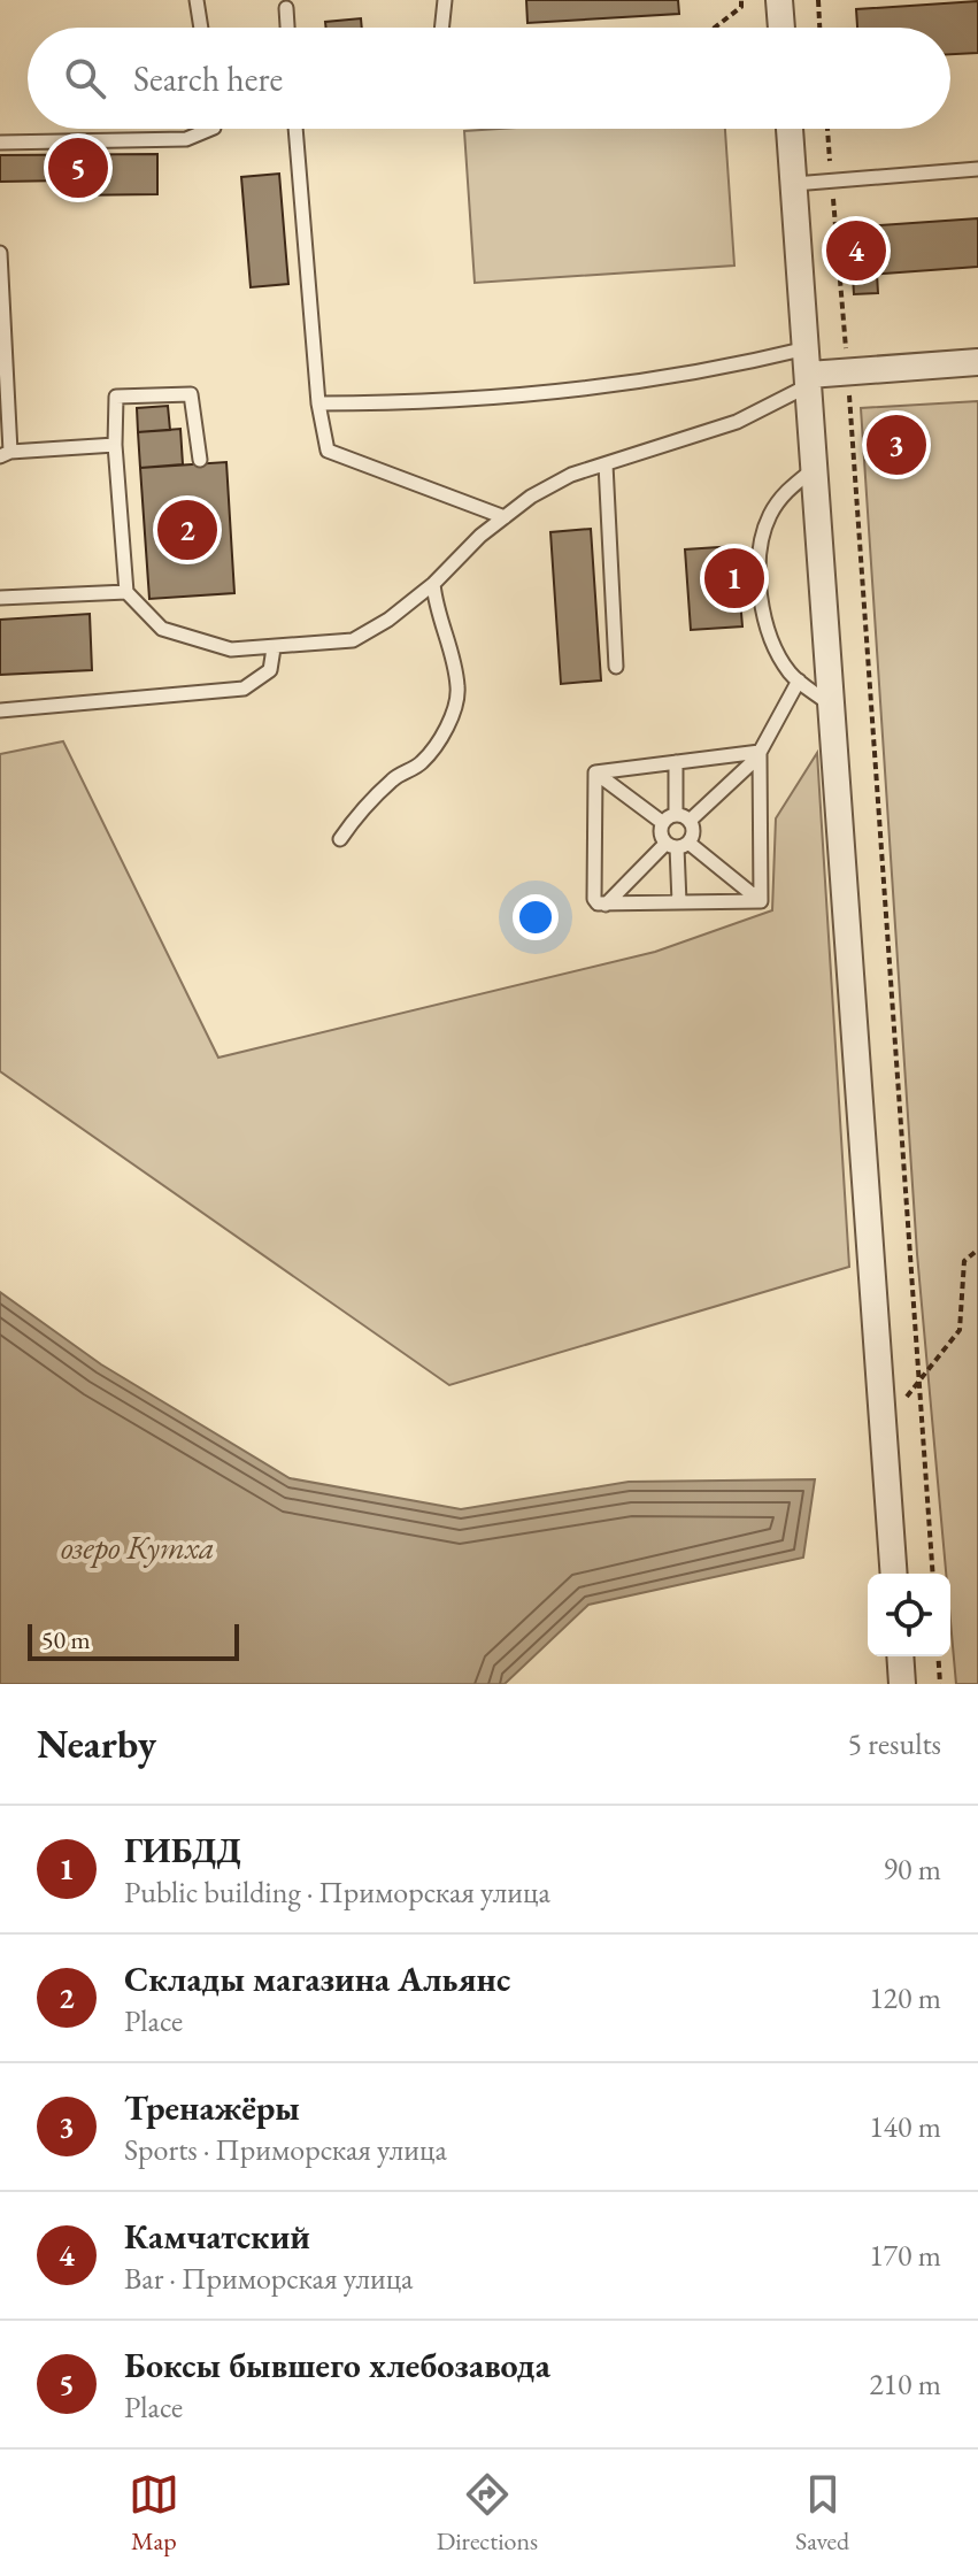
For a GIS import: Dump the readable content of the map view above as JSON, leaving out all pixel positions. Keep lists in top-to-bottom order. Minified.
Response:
{"water":["озеро Кутха"],"scale_bar":"50 m","page":{"search":"Search here","pins":["5","4","3","2","1"],"scale":"50 m","heading":["Nearby","5 results"],"list":[{"mark":"1","name":"ГИБДД","note":"Public building · Приморская улица","value":"90 m"},{"mark":"2","name":"Склады магазина Альянс","note":"Place","value":"120 m"},{"mark":"3","name":"Тренажёры","note":"Sports · Приморская улица","value":"140 m"},{"mark":"4","name":"Камчатский","note":"Bar · Приморская улица","value":"170 m"},{"mark":"5","name":"Боксы бывшего хлебозавода","note":"Place","value":"210 m"}],"nav":["Map","Directions","Saved"]}}
